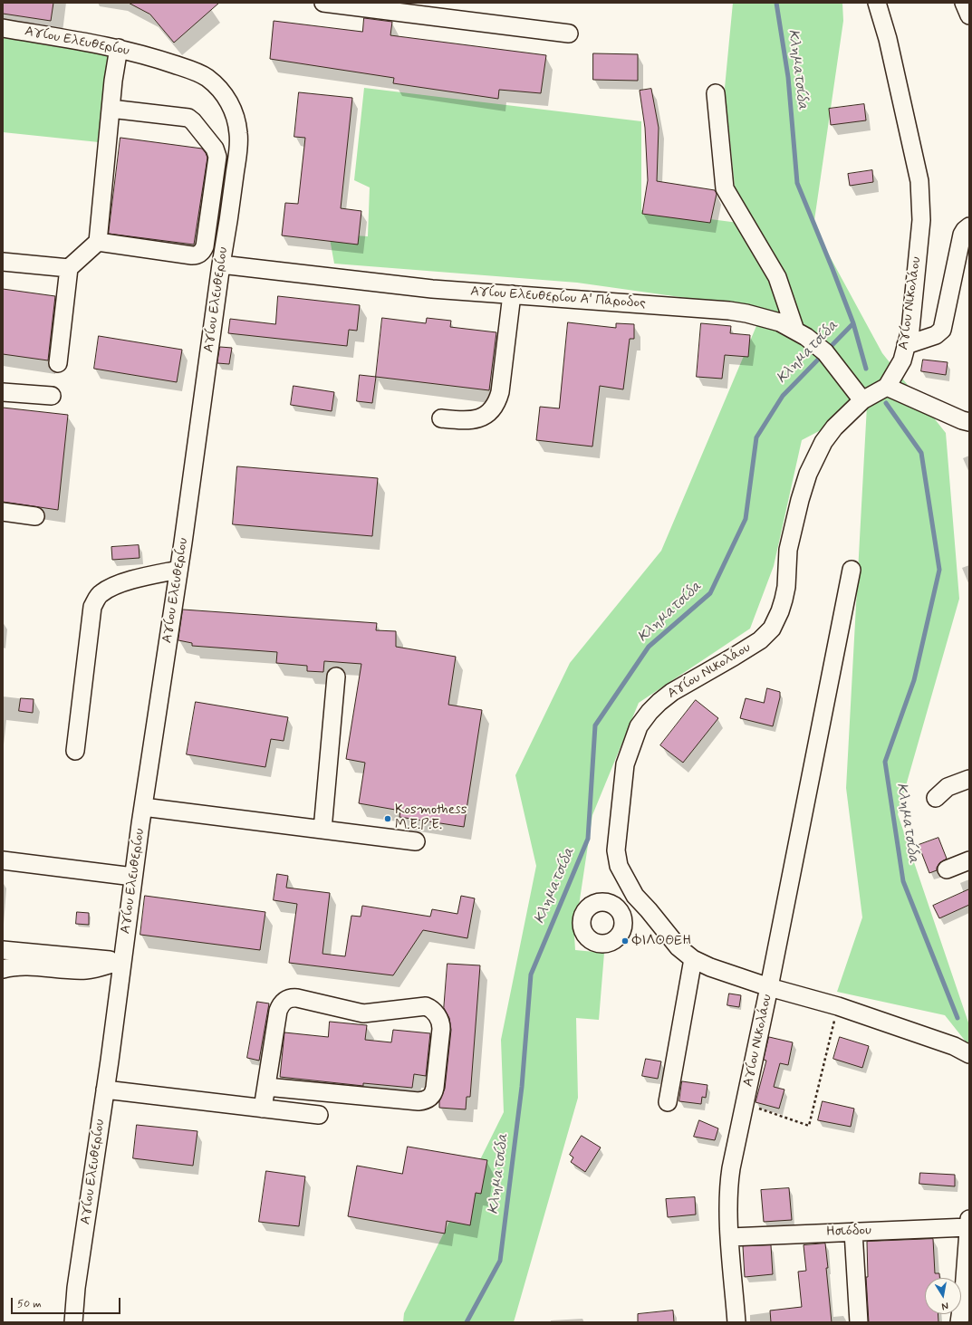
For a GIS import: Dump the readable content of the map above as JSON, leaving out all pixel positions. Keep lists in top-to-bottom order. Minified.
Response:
{"streets":{"street":["Αγίου Ελευθερίου","Αγίου Ελευθερίου Α' Πάροδος","Αγίου Νικολάου","Ησιόδου"]},"crossings":[["Αγίου Ελευθερίου","Αγίου Ελευθερίου Α' Πάροδος"],["Αγίου Ελευθερίου Α' Πάροδος","Αγίου Νικολάου"],["Αγίου Νικολάου","Ησιόδου"]],"water":["Κληματσίδα"],"places":["Kosmothess M.E.P.E.","ΦΙΛΟΘΕΗ"],"scale_bar":"50 m","north":"bottom"}
